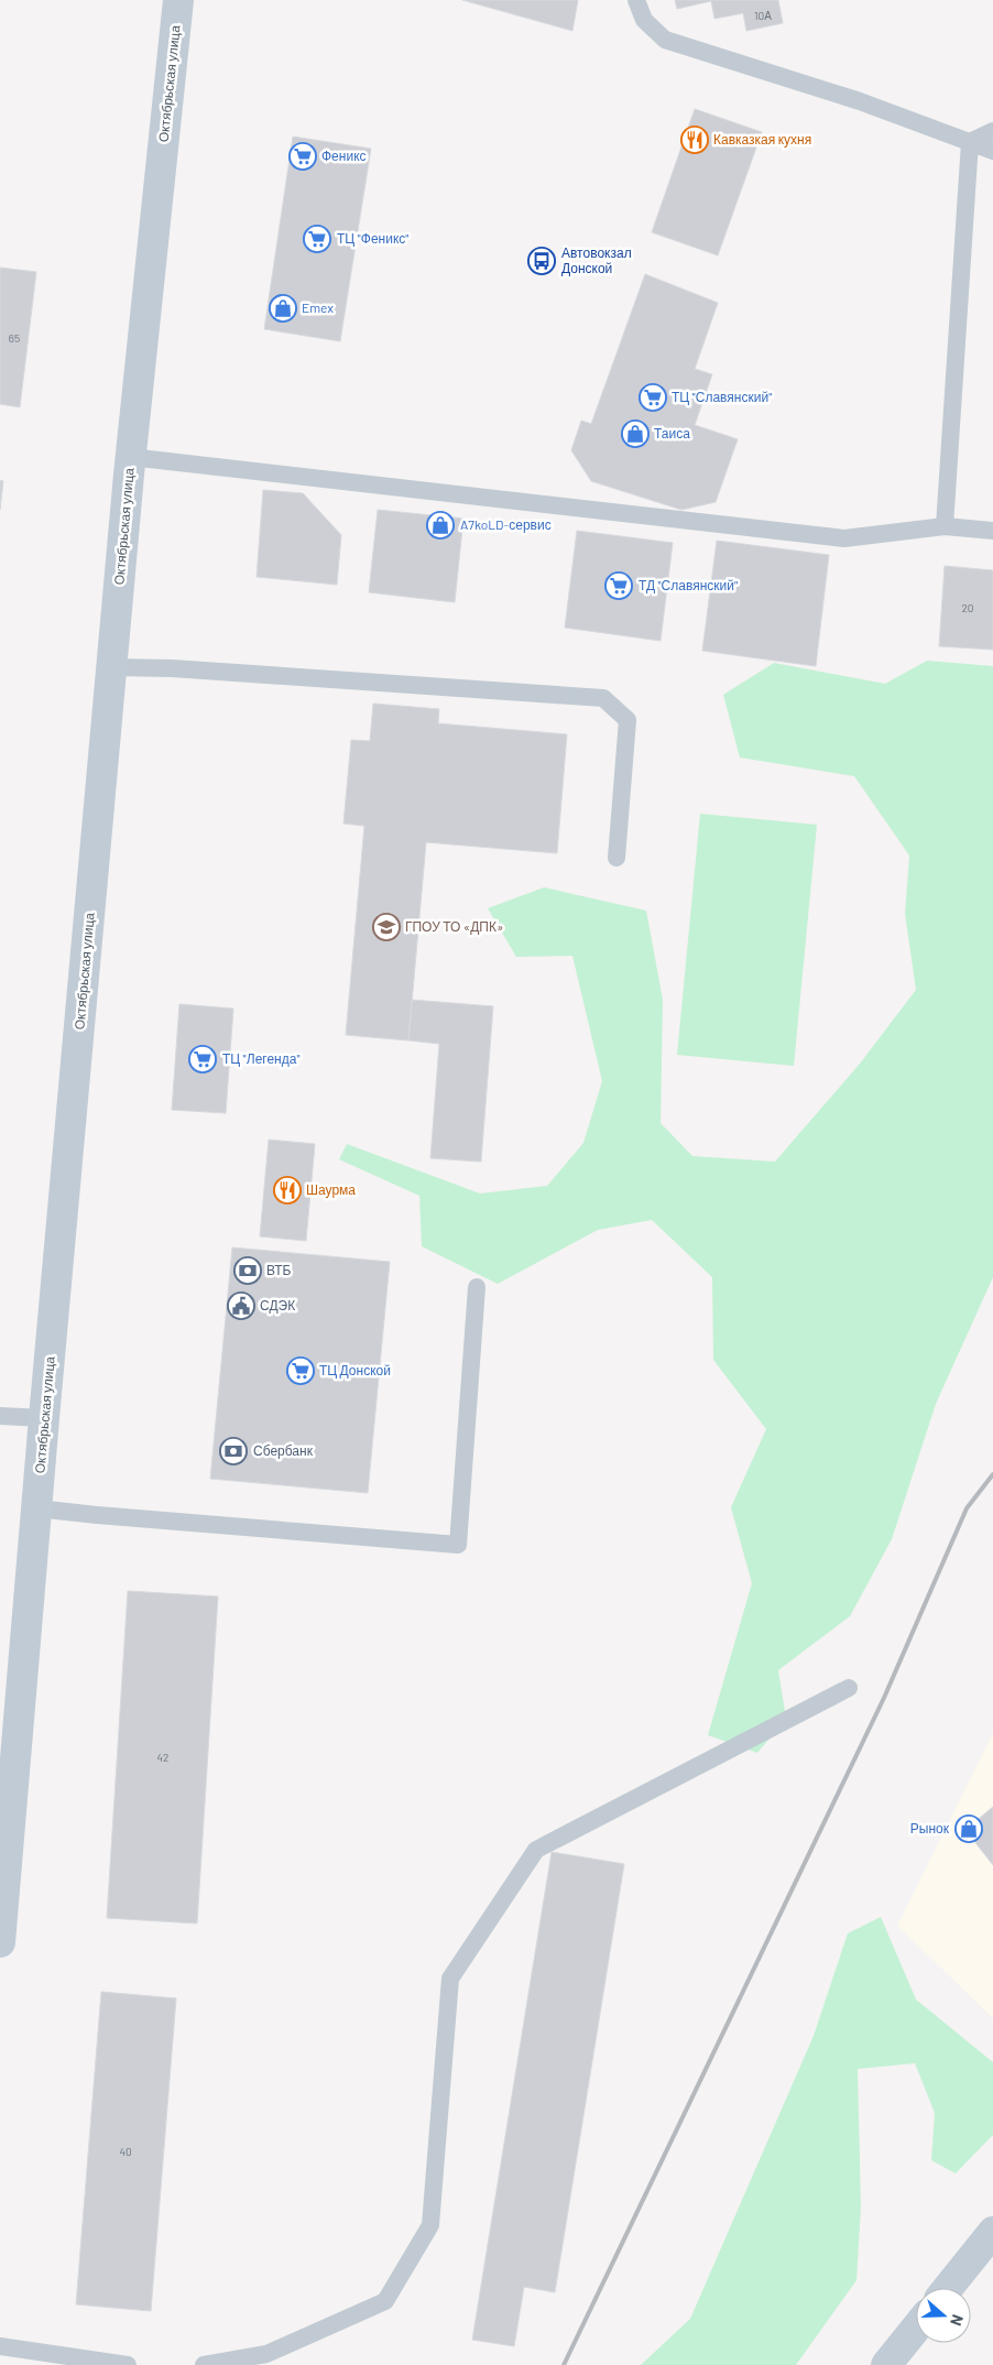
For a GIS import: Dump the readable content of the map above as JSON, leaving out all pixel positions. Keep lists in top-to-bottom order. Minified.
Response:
{"streets":{"main road":["Октябрьская улица"]},"places":{"restaurant":["Кавказкая кухня","Шаурма"],"supermarket":["Феникс","ТЦ \"Феникс\"","ТЦ \"Славянский\"","ТД \"Славянский\"","ТЦ \"Легенда\"","ТЦ Донской"],"bus stop":["Автовокзал Донской"],"shop":["Emex","Таиса","A7koLD-сервис","Рынок"],"school or university":["ГПОУ ТО «ДПК»"],"bank":["ВТБ","Сбербанк"],"public building":["СДЭК"]},"house_numbers":["10А","65","20","42","40"],"north":"right"}
